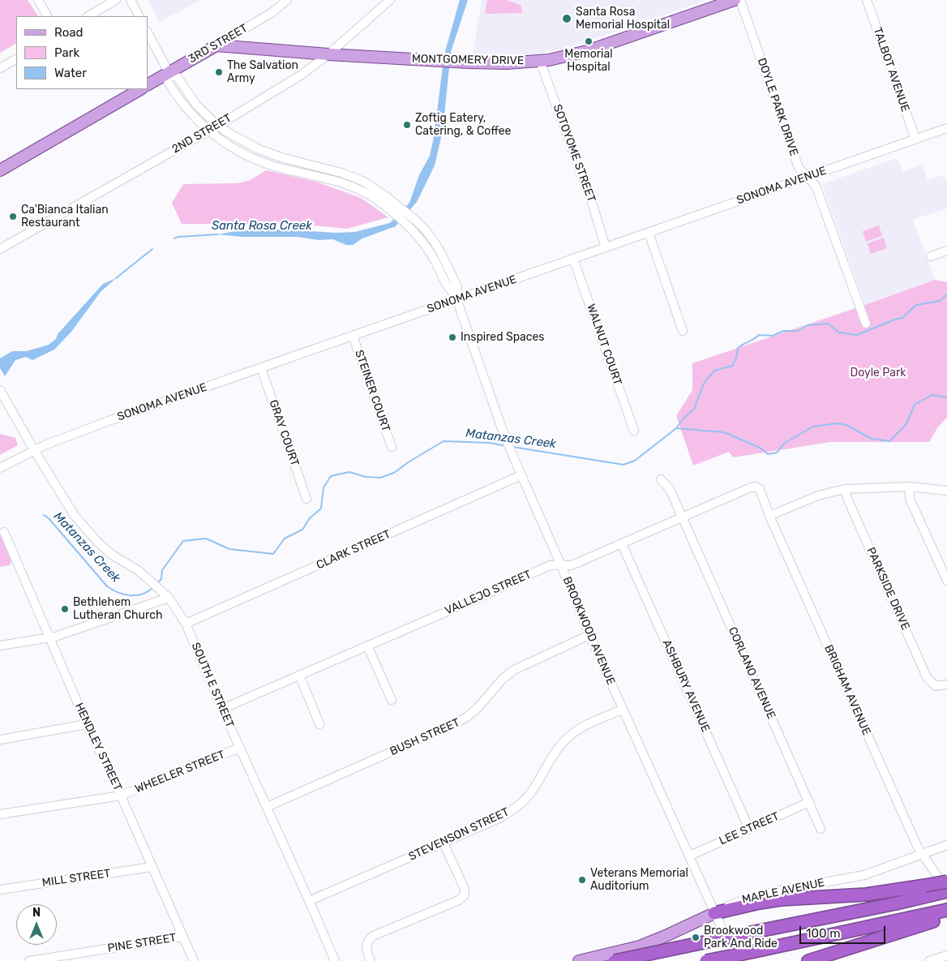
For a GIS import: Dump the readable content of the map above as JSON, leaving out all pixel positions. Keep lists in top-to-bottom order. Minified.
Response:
{"streets":{"main road":["3RD STREET","MONTGOMERY DRIVE","MAPLE AVENUE"],"street":["TALBOT AVENUE","DOYLE PARK DRIVE","2ND STREET","SOTOYOME STREET","SONOMA AVENUE","WALNUT COURT","STEINER COURT","GRAY COURT","CLARK STREET","PARKSIDE DRIVE","VALLEJO STREET","BROOKWOOD AVENUE","CORLANO AVENUE","SOUTH E STREET","ASHBURY AVENUE","BRIGHAM AVENUE","BUSH STREET","HENDLEY STREET","WHEELER STREET","LEE STREET","STEVENSON STREET","MILL STREET","PINE STREET"]},"crossings":[["3RD STREET","MONTGOMERY DRIVE"],["3RD STREET","BROOKWOOD AVENUE"],["MONTGOMERY DRIVE","2ND STREET"],["MONTGOMERY DRIVE","SOTOYOME STREET"],["TALBOT AVENUE","SONOMA AVENUE"],["DOYLE PARK DRIVE","SONOMA AVENUE"],["2ND STREET","BROOKWOOD AVENUE"],["SOTOYOME STREET","SONOMA AVENUE"],["SONOMA AVENUE","WALNUT COURT"],["SONOMA AVENUE","STEINER COURT"],["SONOMA AVENUE","GRAY COURT"],["SONOMA AVENUE","BROOKWOOD AVENUE"],["SONOMA AVENUE","SOUTH E STREET"],["CLARK STREET","BROOKWOOD AVENUE"],["CLARK STREET","SOUTH E STREET"],["VALLEJO STREET","BROOKWOOD AVENUE"],["VALLEJO STREET","CORLANO AVENUE"],["VALLEJO STREET","SOUTH E STREET"],["VALLEJO STREET","ASHBURY AVENUE"],["VALLEJO STREET","BRIGHAM AVENUE"],["BROOKWOOD AVENUE","BUSH STREET"],["BROOKWOOD AVENUE","LEE STREET"],["BROOKWOOD AVENUE","STEVENSON STREET"],["BROOKWOOD AVENUE","MAPLE AVENUE"],["CORLANO AVENUE","LEE STREET"],["SOUTH E STREET","BUSH STREET"],["SOUTH E STREET","WHEELER STREET"],["SOUTH E STREET","STEVENSON STREET"],["ASHBURY AVENUE","LEE STREET"],["BRIGHAM AVENUE","MAPLE AVENUE"],["HENDLEY STREET","WHEELER STREET"],["HENDLEY STREET","MILL STREET"],["HENDLEY STREET","PINE STREET"]],"water":["Santa Rosa Creek","Matanzas Creek"],"parks":["Doyle Park"],"places":["Santa Rosa Memorial Hospital","Memorial Hospital","The Salvation Army","Zoftig Eatery, Catering, & Coffee","Ca'Bianca Italian Restaurant","Inspired Spaces","Bethlehem Lutheran Church","Veterans Memorial Auditorium","Brookwood Park And Ride"],"legend":["Road","Park","Water"],"scale_bar":"100 m","north":"top"}
